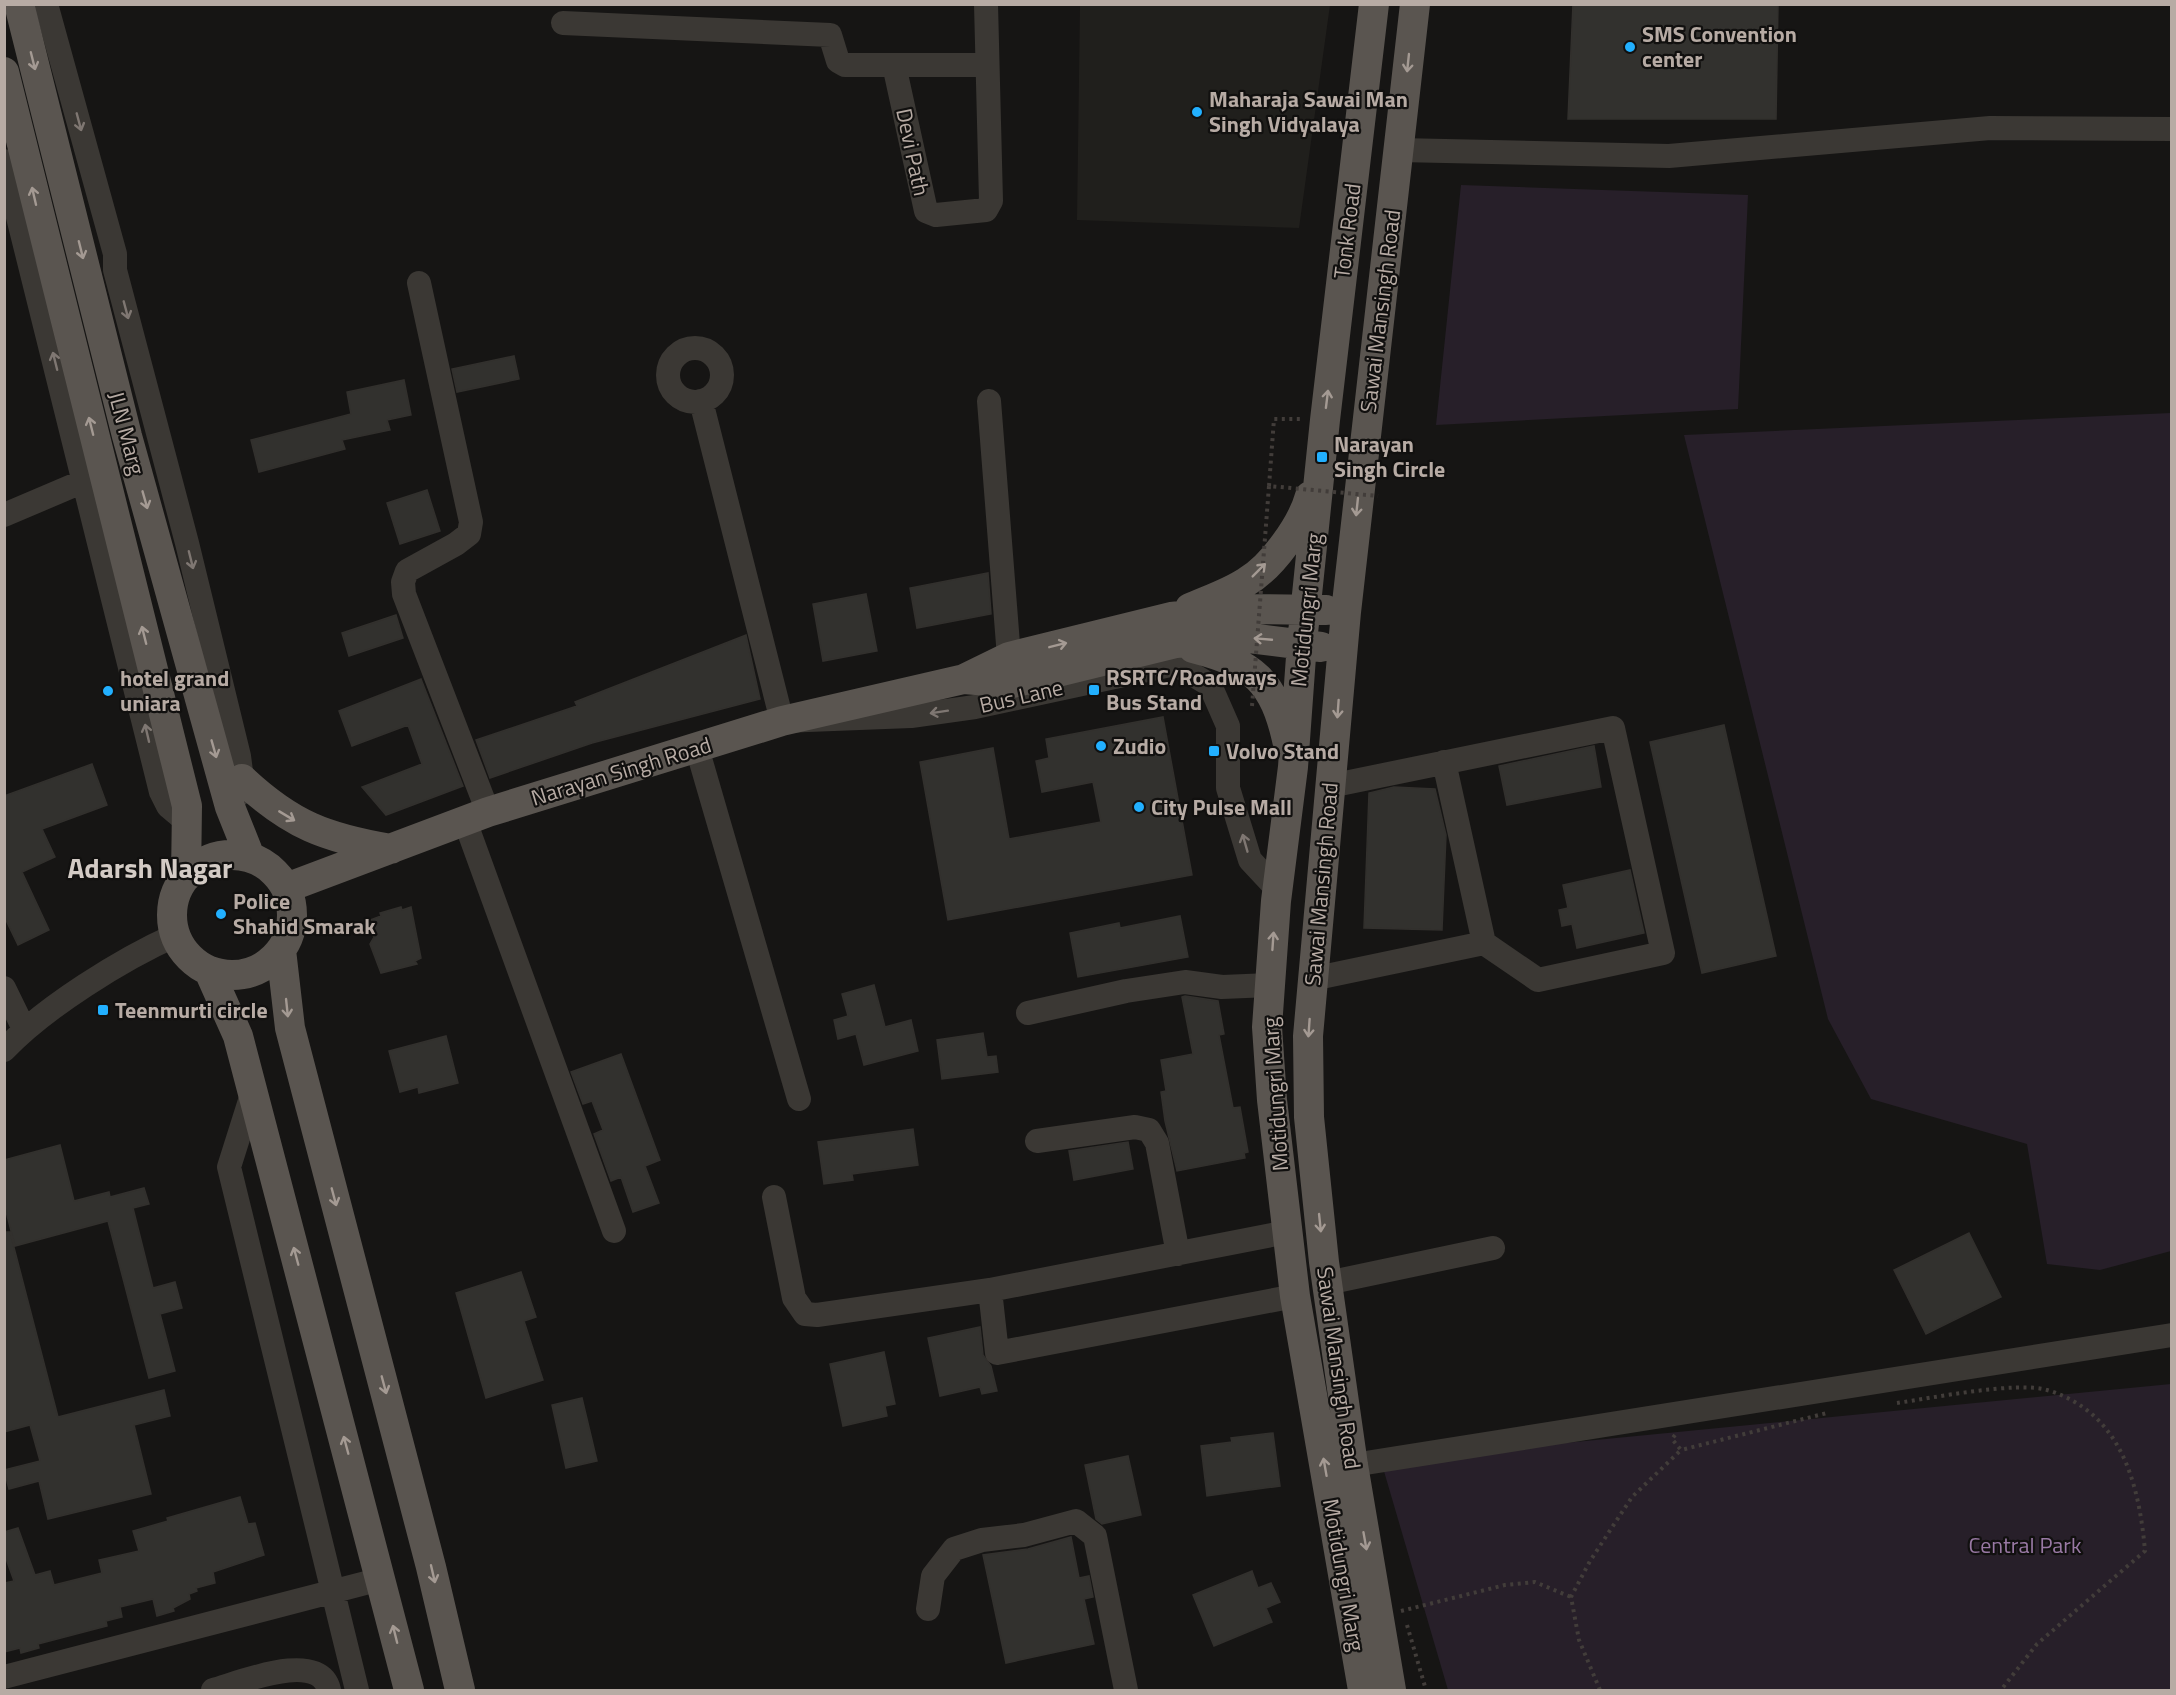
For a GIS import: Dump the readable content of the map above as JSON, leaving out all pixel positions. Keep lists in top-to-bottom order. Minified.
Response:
{"streets":{"main road":["Tonk Road","Sawai Mansingh Road","JLN Marg","Motidungri Marg","Narayan Singh Road"],"street":["Devi Path","Bus Lane"]},"crossings":[["Tonk Road","Motidungri Marg"],["JLN Marg","Narayan Singh Road"],["Motidungri Marg","Bus Lane"],["Bus Lane","Narayan Singh Road"]],"one_way":["Tonk Road","Sawai Mansingh Road","Motidungri Marg"],"districts":["Adarsh Nagar"],"parks":["Central Park"],"places":{"other":["SMS Convention center","Maharaja Sawai Man Singh Vidyalaya","hotel grand uniara","Zudio","City Pulse Mall","Police Shahid Smarak"],"transit":["Narayan Singh Circle","RSRTC/Roadways Bus Stand","Volvo Stand","Teenmurti circle"]}}
